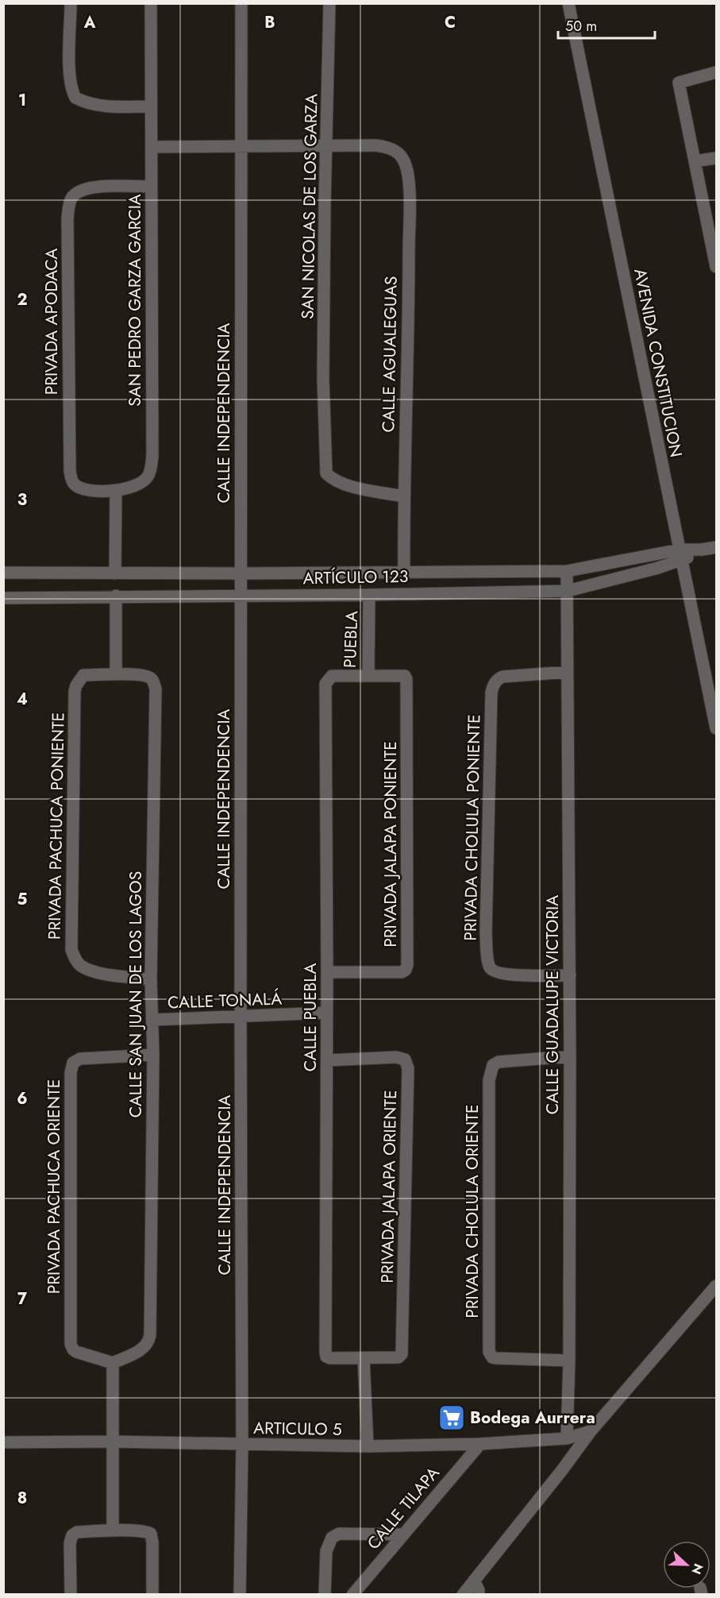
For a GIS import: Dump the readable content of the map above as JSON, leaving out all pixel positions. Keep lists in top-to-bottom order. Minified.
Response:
{"streets":{"street":["SAN NICOLAS DE LOS GARZA","SAN PEDRO GARZA GARCIA","PRIVADA APODACA","CALLE AGUALEGUAS","AVENIDA CONSTITUCION","CALLE INDEPENDENCIA","ARTÍCULO 123","PUEBLA","PRIVADA PACHUCA PONIENTE","PRIVADA CHOLULA PONIENTE","PRIVADA JALAPA PONIENTE","CALLE SAN JUAN DE LOS LAGOS","CALLE TONALÁ","CALLE GUADALUPE VICTORIA","CALLE PUEBLA","PRIVADA PACHUCA ORIENTE","PRIVADA JALAPA ORIENTE","PRIVADA CHOLULA ORIENTE","ARTICULO 5","CALLE TILAPA"]},"crossings":[["SAN NICOLAS DE LOS GARZA","CALLE AGUALEGUAS"],["SAN PEDRO GARZA GARCIA","PRIVADA APODACA"],["CALLE AGUALEGUAS","ARTÍCULO 123"],["AVENIDA CONSTITUCION","ARTÍCULO 123"],["CALLE INDEPENDENCIA","ARTÍCULO 123"],["CALLE INDEPENDENCIA","CALLE TONALÁ"],["CALLE INDEPENDENCIA","ARTICULO 5"],["ARTÍCULO 123","PUEBLA"],["ARTÍCULO 123","CALLE GUADALUPE VICTORIA"],["PUEBLA","PRIVADA JALAPA PONIENTE"],["PUEBLA","CALLE PUEBLA"],["PRIVADA PACHUCA PONIENTE","CALLE SAN JUAN DE LOS LAGOS"],["PRIVADA CHOLULA PONIENTE","CALLE GUADALUPE VICTORIA"],["PRIVADA JALAPA PONIENTE","CALLE PUEBLA"],["CALLE SAN JUAN DE LOS LAGOS","CALLE TONALÁ"],["CALLE SAN JUAN DE LOS LAGOS","PRIVADA PACHUCA ORIENTE"],["CALLE TONALÁ","CALLE PUEBLA"],["CALLE GUADALUPE VICTORIA","PRIVADA CHOLULA ORIENTE"],["CALLE GUADALUPE VICTORIA","ARTICULO 5"],["CALLE PUEBLA","PRIVADA JALAPA ORIENTE"],["ARTICULO 5","CALLE TILAPA"]],"places":{"supermarket":["Bodega Aurrera"]},"scale_bar":"50 m","north":"right","grid":{"columns":["A","B","C"],"rows":["1","2","3","4","5","6","7","8"]}}
